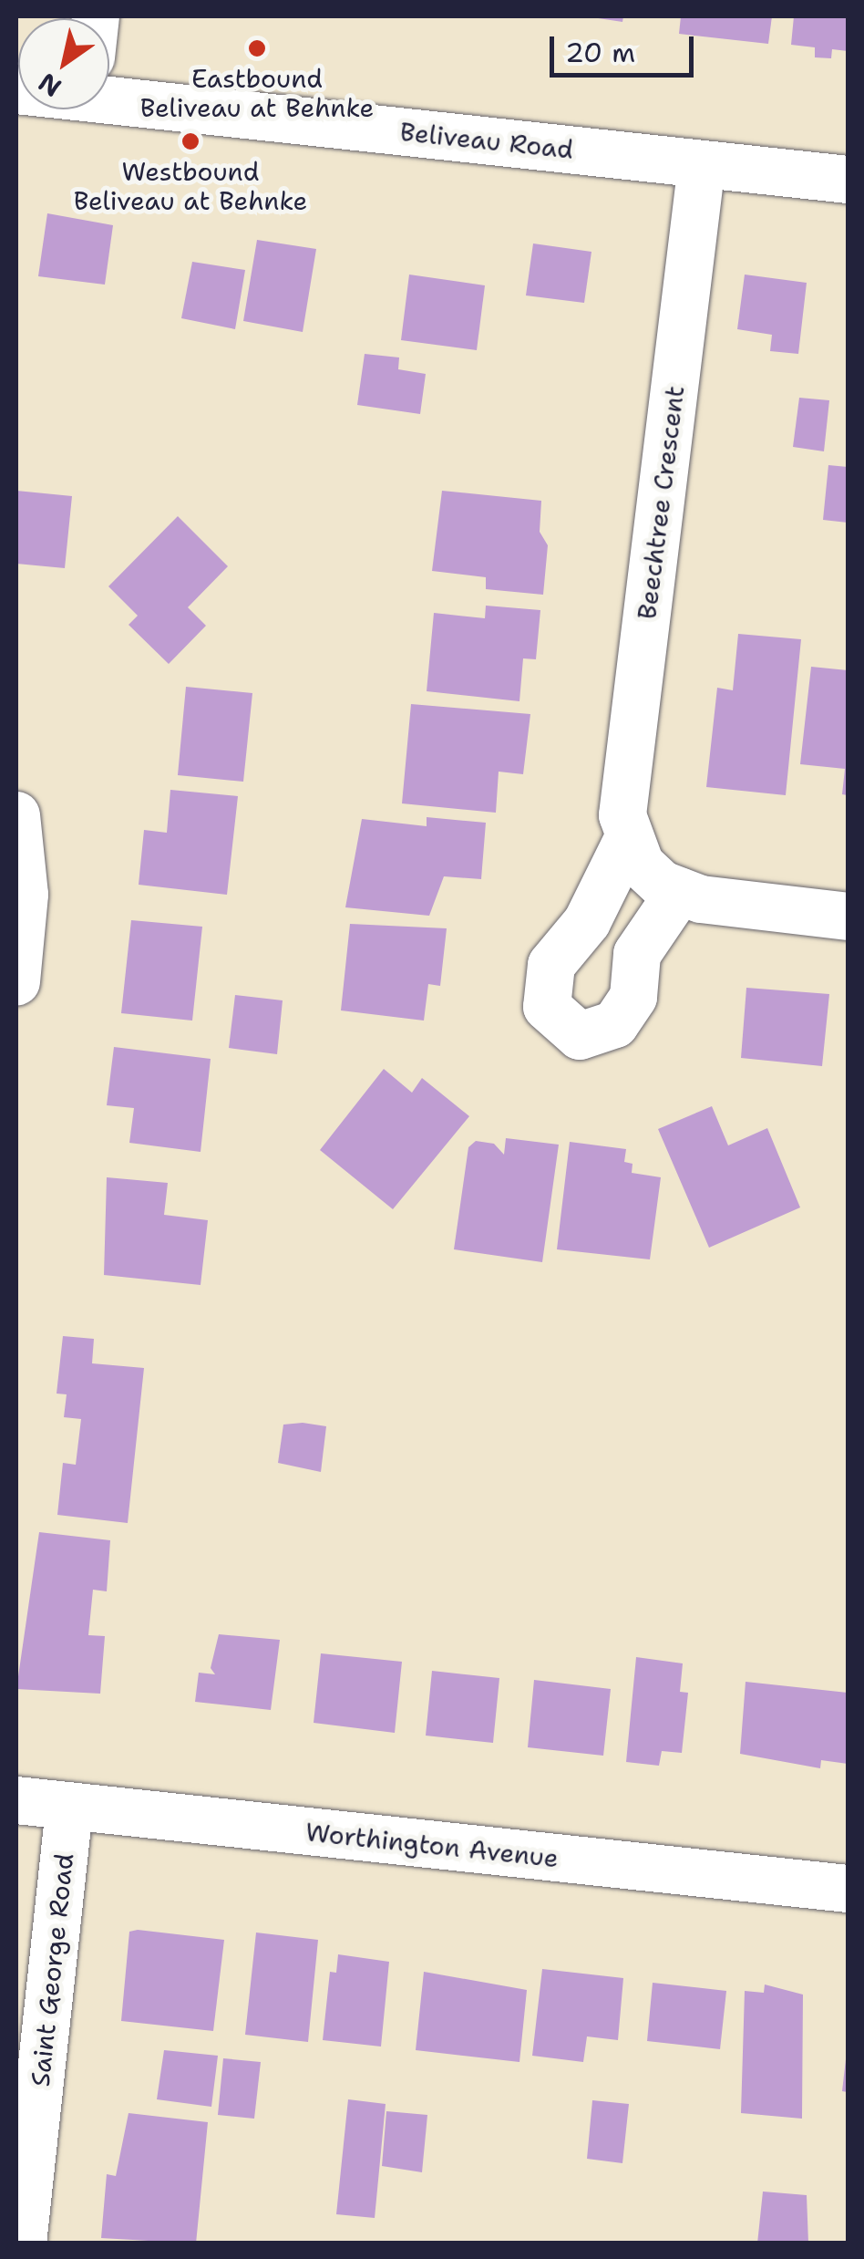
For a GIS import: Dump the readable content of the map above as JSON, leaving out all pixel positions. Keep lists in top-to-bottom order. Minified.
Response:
{"streets":{"street":["Beliveau Road","Beechtree Crescent","Worthington Avenue","Saint George Road"]},"crossings":[["Beliveau Road","Beechtree Crescent"],["Worthington Avenue","Saint George Road"]],"places":["Eastbound Beliveau at Behnke","Westbound Beliveau at Behnke"],"scale_bar":"20 m","north":"bottom left"}
